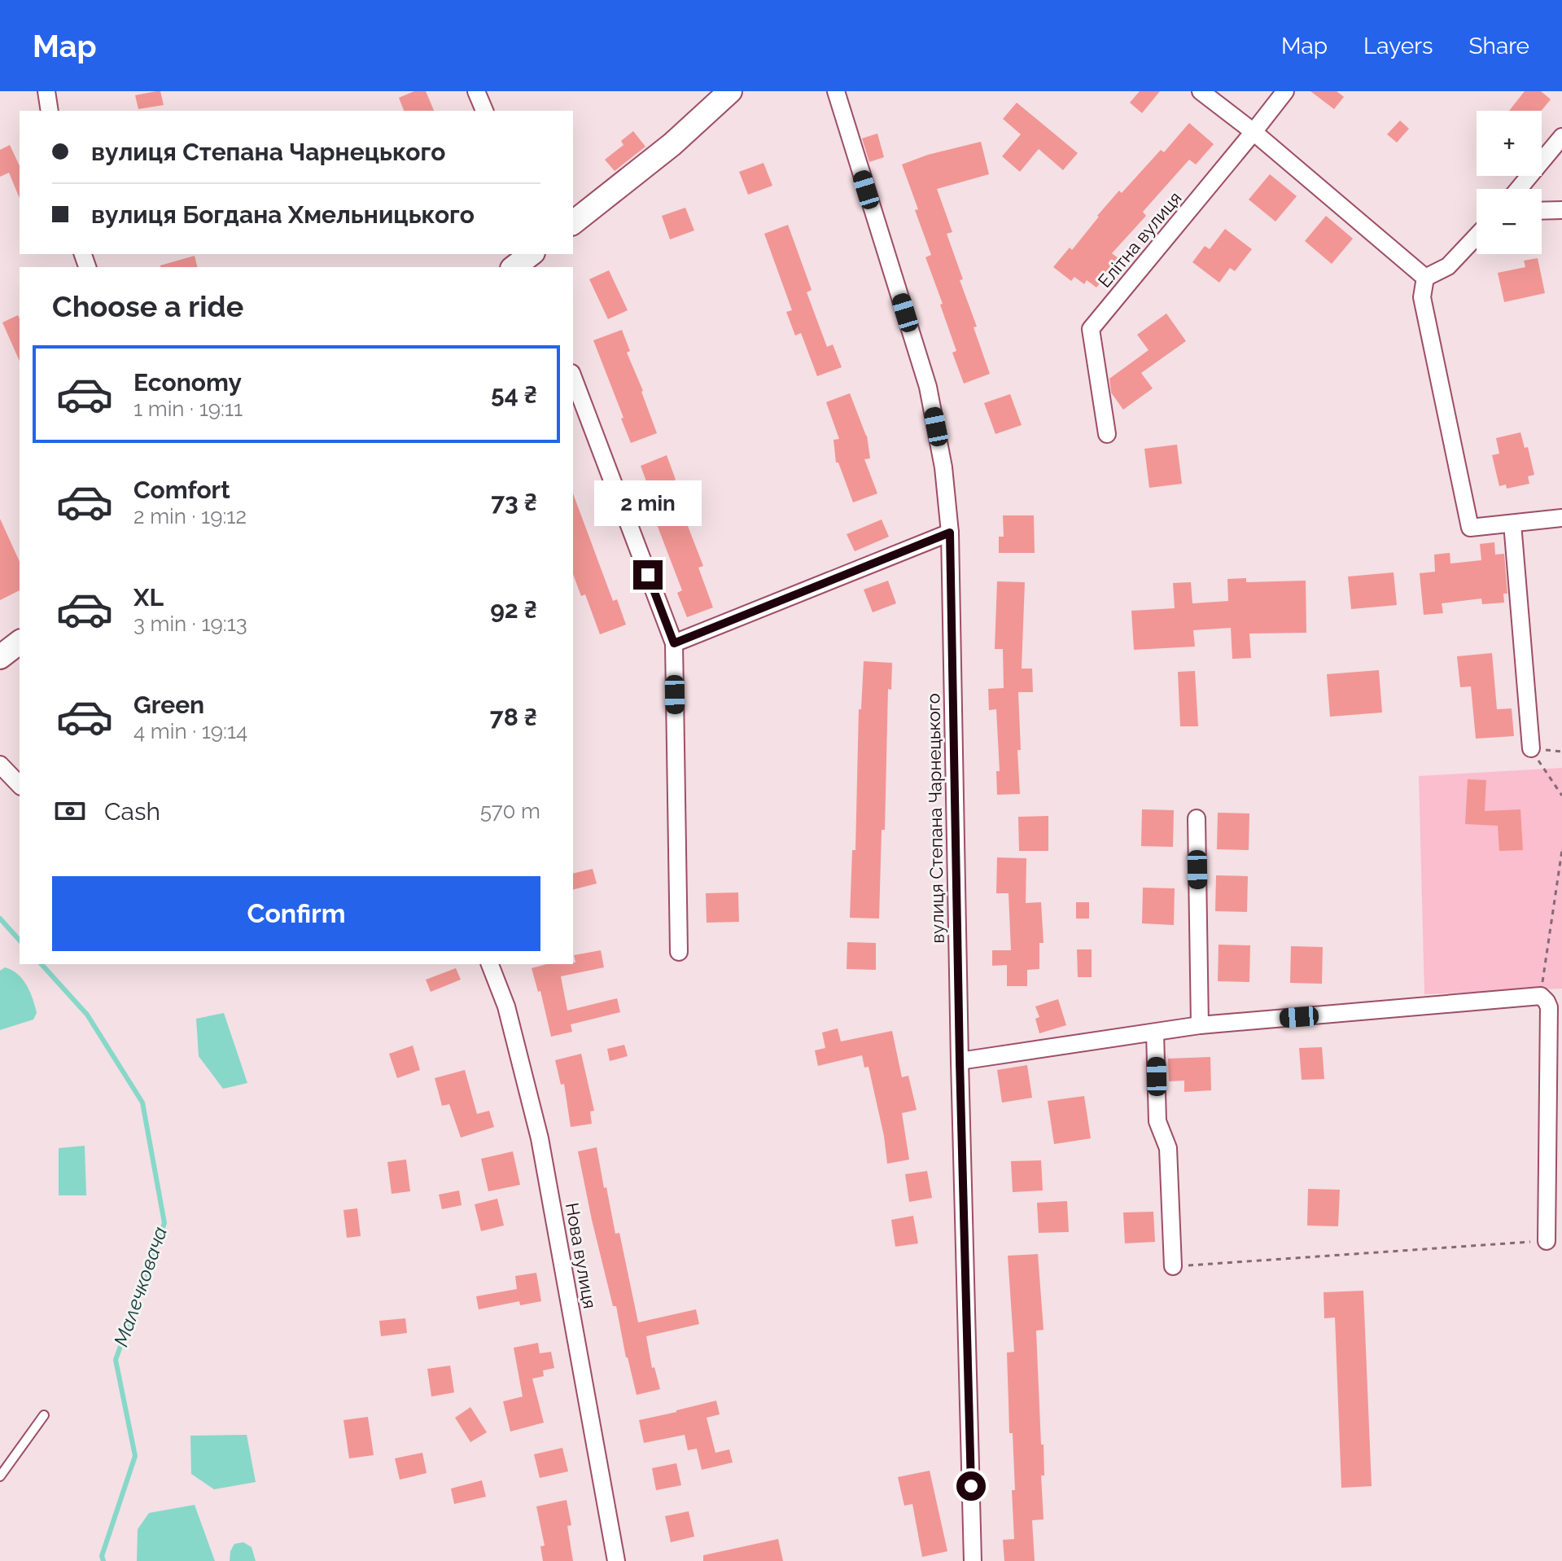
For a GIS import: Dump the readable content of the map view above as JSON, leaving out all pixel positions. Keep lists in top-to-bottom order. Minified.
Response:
{"streets":{"street":["Елітна вулиця","вулиця Степана Чарнецького","Нова вулиця"]},"water":["Малечковача"],"page":{"header":"Map","nav":["Map","Layers","Share"],"map_buttons":["+","−"],"banner":["вулиця Степана Чарнецького","вулиця Богдана Хмельницького"],"heading":"Choose a ride","list":[{"name":"Economy","note":"1 min · 19:11","value":"54 ₴"},{"name":"Comfort","note":"2 min · 19:12","value":"73 ₴"},{"name":"XL","note":"3 min · 19:13","value":"92 ₴"},{"name":"Green","note":"4 min · 19:14","value":"78 ₴"}],"bubble":"2 min","pay":["Cash","570 m"],"buttons":"Confirm"}}
